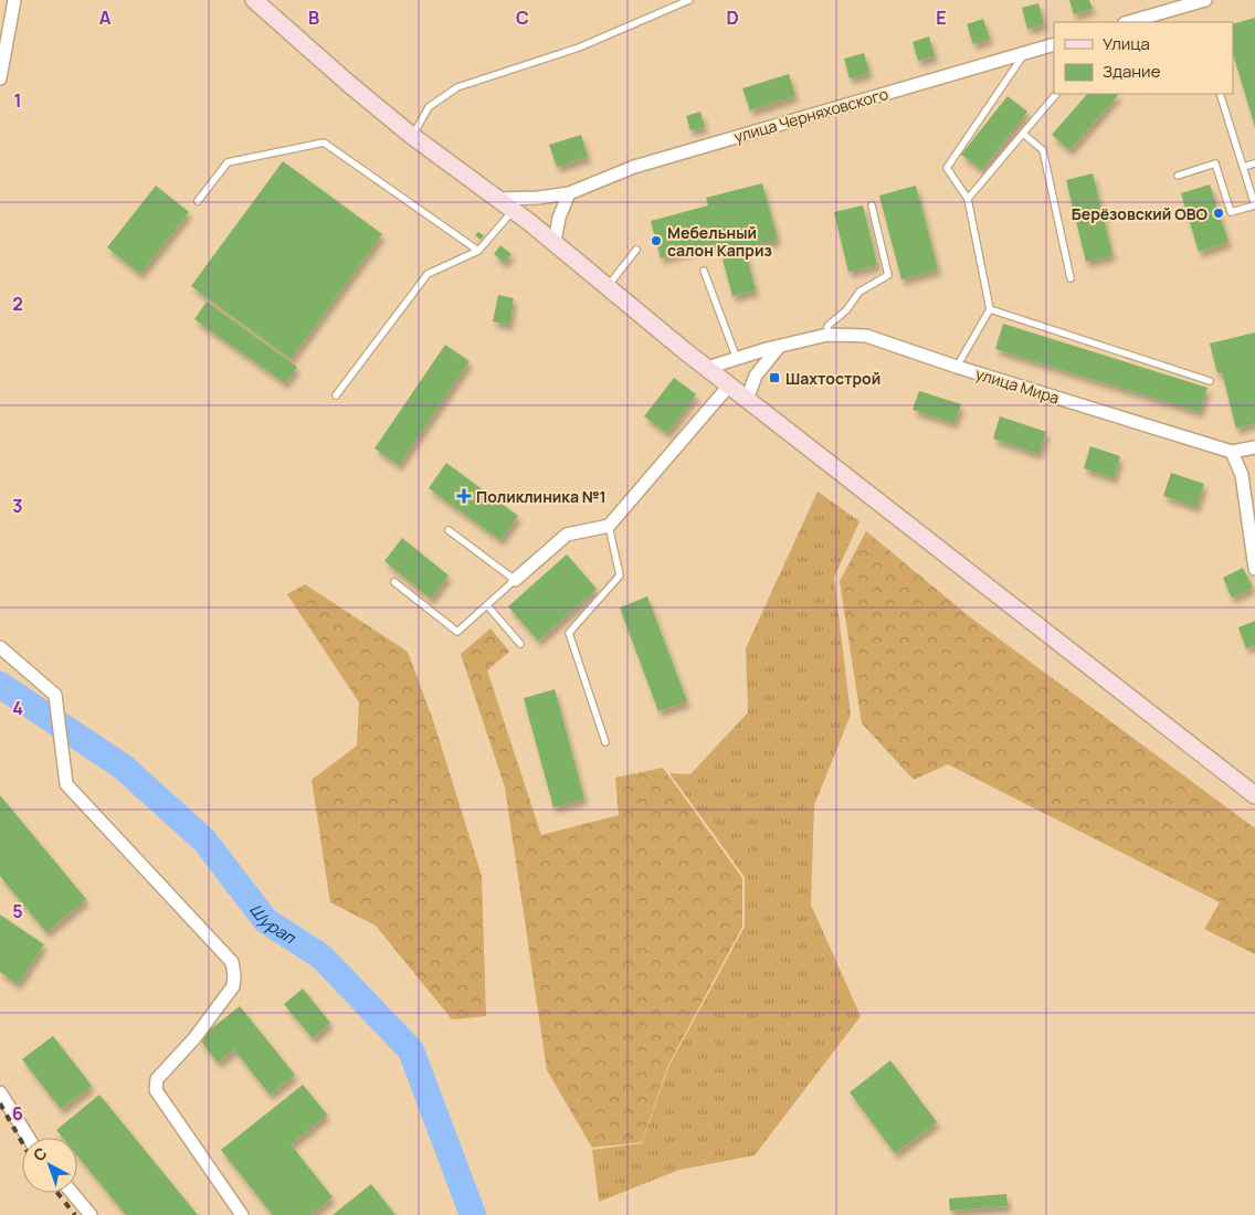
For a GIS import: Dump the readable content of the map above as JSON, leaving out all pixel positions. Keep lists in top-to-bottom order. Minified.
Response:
{"streets":{"street":["улица Черняховского","улица Мира"]},"water":["Шурап"],"places":{"other":["Берёзовский ОВО","Мебельный салон Каприз"],"transit":["Шахтострой"],"health":["Поликлиника №1"]},"legend":["Улица","Здание"],"north":"top left","grid":{"columns":["A","B","C","D","E"],"rows":["1","2","3","4","5","6"]}}
